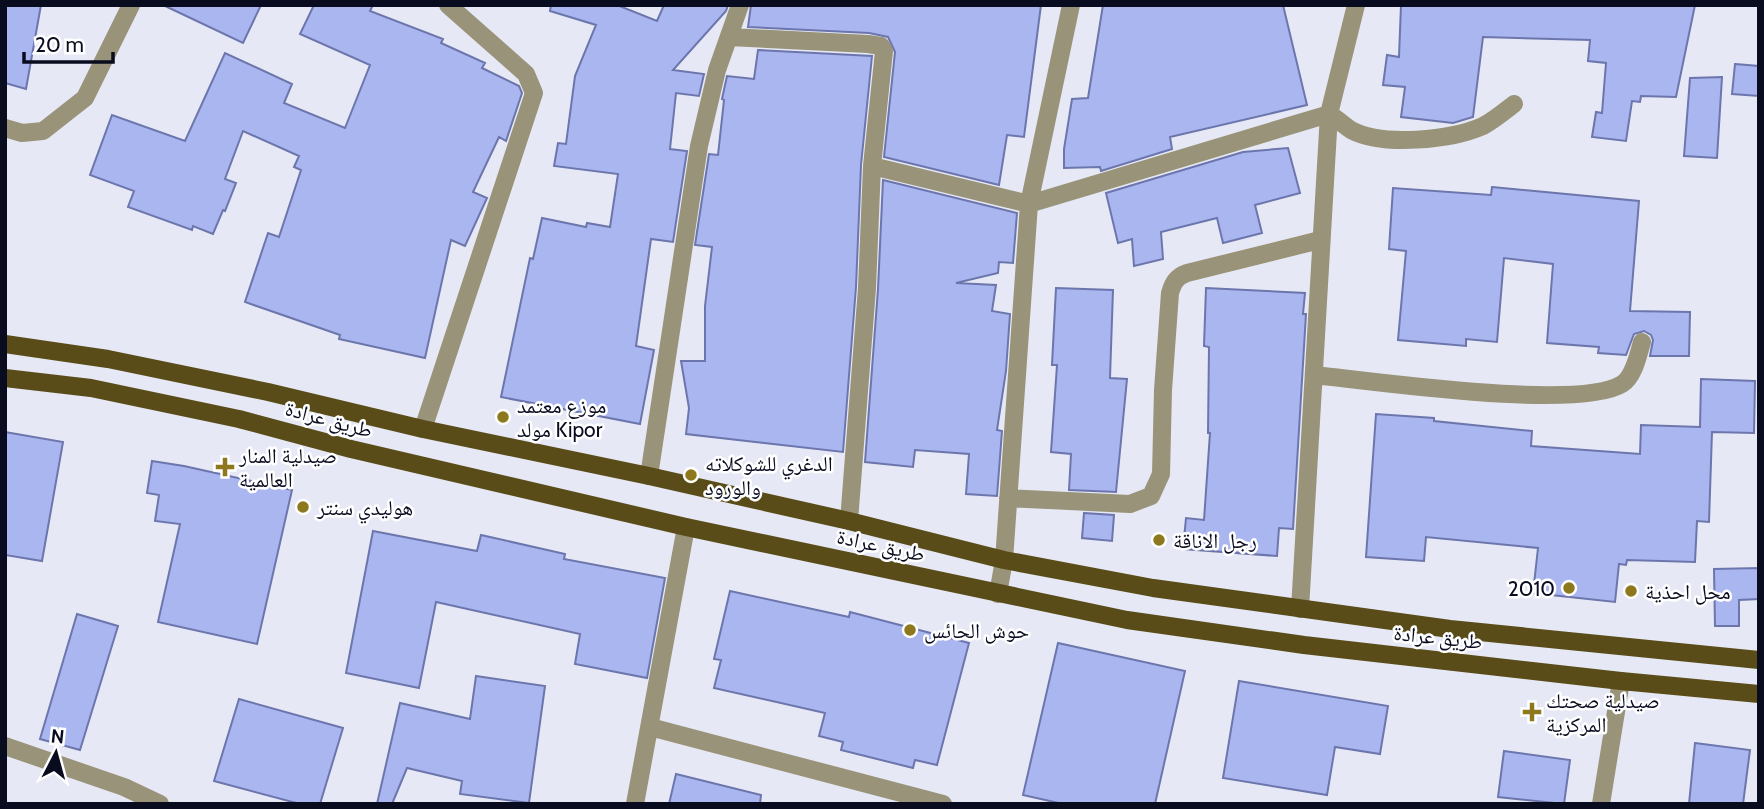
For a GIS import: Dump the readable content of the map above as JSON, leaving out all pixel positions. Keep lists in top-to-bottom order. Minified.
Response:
{"streets":{"main road":["طريق عرادة"]},"places":{"other":["موزع معتمد مولد Kipor","الدغري للشوكلاته والورود","هوليدي سنتر","رجل الاناقة","2010","محل احذية","حوش الحائس"],"health":["صيدلية المنار العالمية","صيدلية صحتك المركزية"]},"scale_bar":"20 m","north":"top"}
